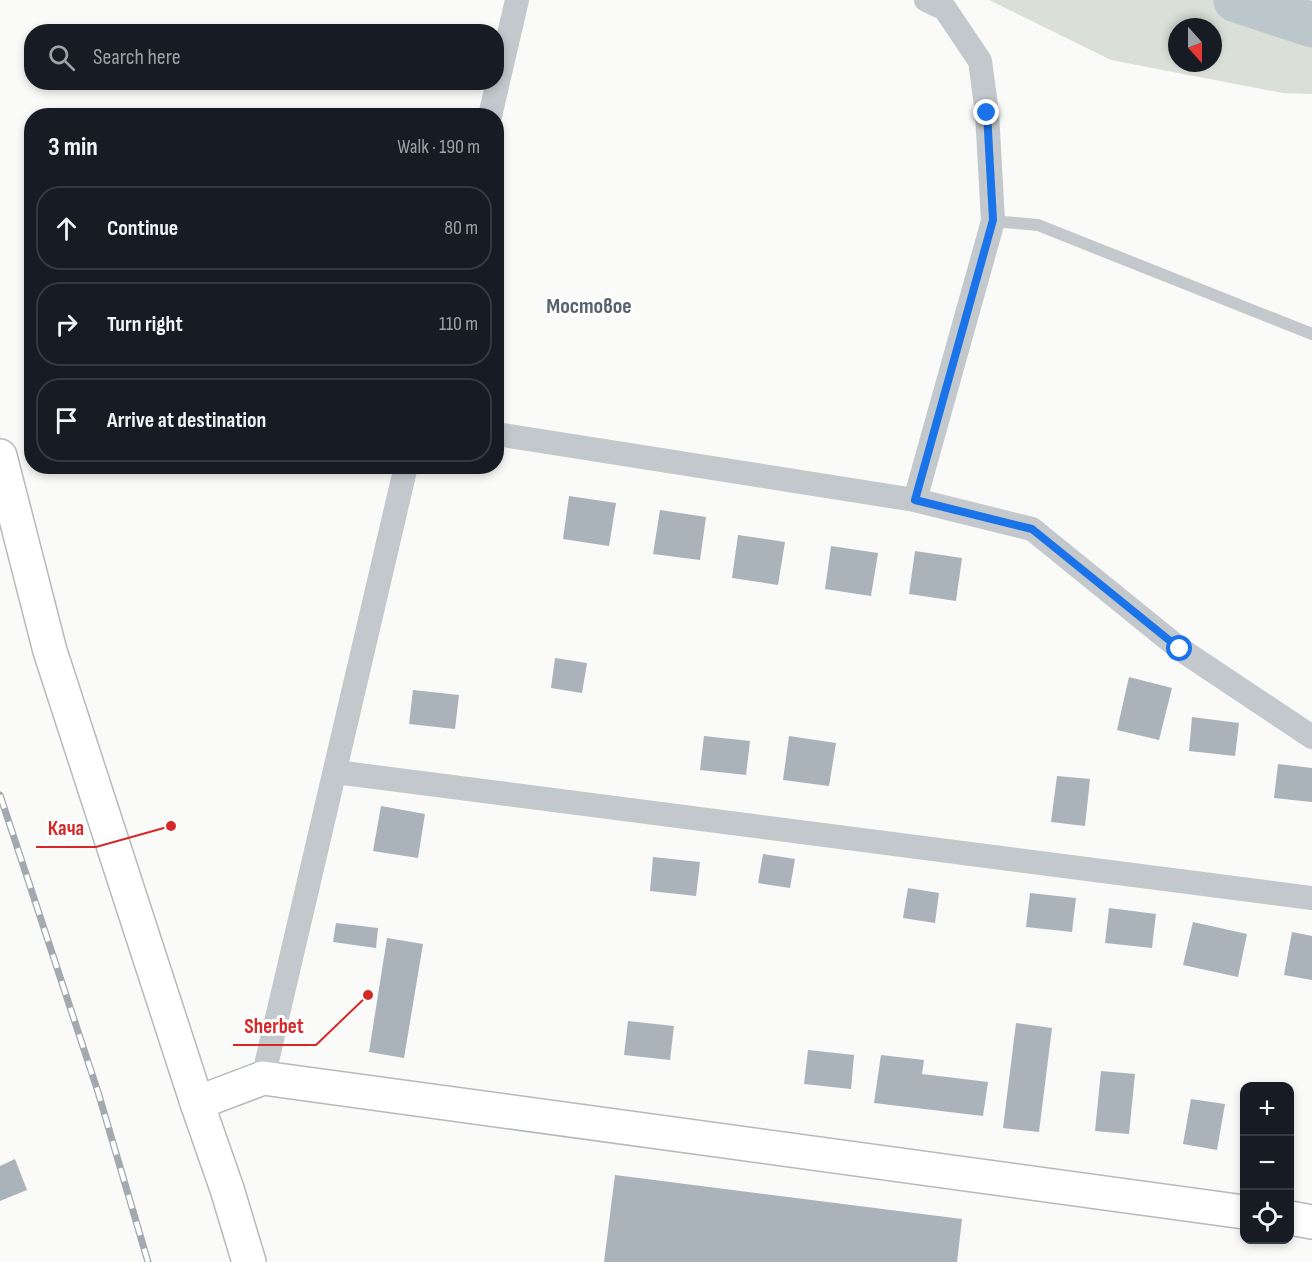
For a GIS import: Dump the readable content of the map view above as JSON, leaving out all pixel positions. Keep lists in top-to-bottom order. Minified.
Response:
{"districts":["Мостовое"],"places":["Кача","Sherbet"],"north":"bottom","page":{"search":"Search here","heading":["3 min","Walk · 190 m"],"list":[["Continue","80 m"],["Turn right","110 m"],"Arrive at destination"],"map_buttons":["+","−"]}}
